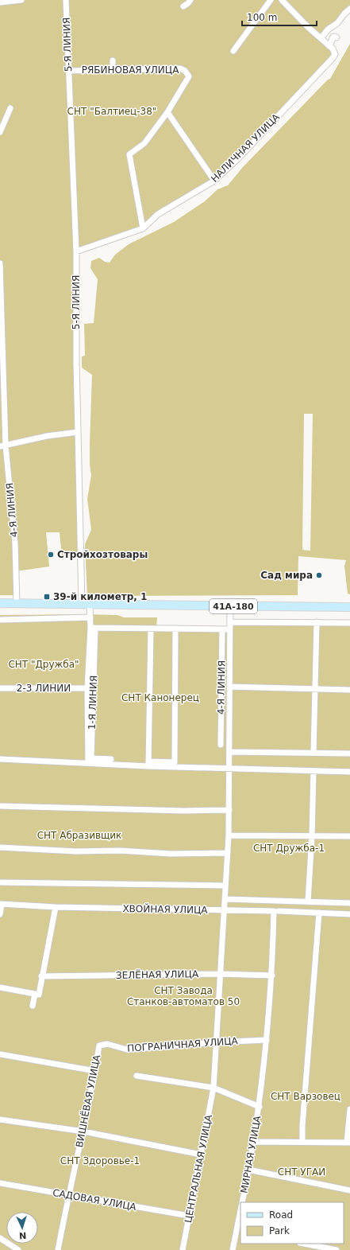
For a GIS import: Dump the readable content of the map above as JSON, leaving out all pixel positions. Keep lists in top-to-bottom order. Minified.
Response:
{"streets":{"main road":["41А-180"],"street":["5-Я ЛИНИЯ","РЯБИНОВАЯ УЛИЦА","НАЛИЧНАЯ УЛИЦА","4-Я ЛИНИЯ","2-3 ЛИНИИ","1-Я ЛИНИЯ","ХВОЙНАЯ УЛИЦА","ЗЕЛЁНАЯ УЛИЦА","ПОГРАНИЧНАЯ УЛИЦА","ВИШНЁВАЯ УЛИЦА","МИРНАЯ УЛИЦА","ЦЕНТРАЛЬНАЯ УЛИЦА","САДОВАЯ УЛИЦА"]},"crossings":[["5-Я ЛИНИЯ","РЯБИНОВАЯ УЛИЦА"],["5-Я ЛИНИЯ","НАЛИЧНАЯ УЛИЦА"],["5-Я ЛИНИЯ","41А-180"],["4-Я ЛИНИЯ","41А-180"],["41А-180","ЦЕНТРАЛЬНАЯ УЛИЦА"],["ХВОЙНАЯ УЛИЦА","МИРНАЯ УЛИЦА"],["ХВОЙНАЯ УЛИЦА","ЦЕНТРАЛЬНАЯ УЛИЦА"],["ЗЕЛЁНАЯ УЛИЦА","МИРНАЯ УЛИЦА"],["ЗЕЛЁНАЯ УЛИЦА","ЦЕНТРАЛЬНАЯ УЛИЦА"],["ПОГРАНИЧНАЯ УЛИЦА","ВИШНЁВАЯ УЛИЦА"],["ПОГРАНИЧНАЯ УЛИЦА","МИРНАЯ УЛИЦА"],["ПОГРАНИЧНАЯ УЛИЦА","ЦЕНТРАЛЬНАЯ УЛИЦА"],["ВИШНЁВАЯ УЛИЦА","САДОВАЯ УЛИЦА"],["ЦЕНТРАЛЬНАЯ УЛИЦА","САДОВАЯ УЛИЦА"]],"parks":["СНТ \"Балтиец-38\"","СНТ \"Дружба\"","СНТ Канонерец","СНТ Абразивщик","СНТ Дружба-1","СНТ Завода Станков-автоматов 50","СНТ Варзовец","СНТ Здоровье-1","СНТ УГАИ"],"places":{"other":["Стройхозтовары","Сад мира"],"transit":["39-й километр, 1"]},"legend":["Road","Park"],"scale_bar":"100 m","north":"bottom"}
